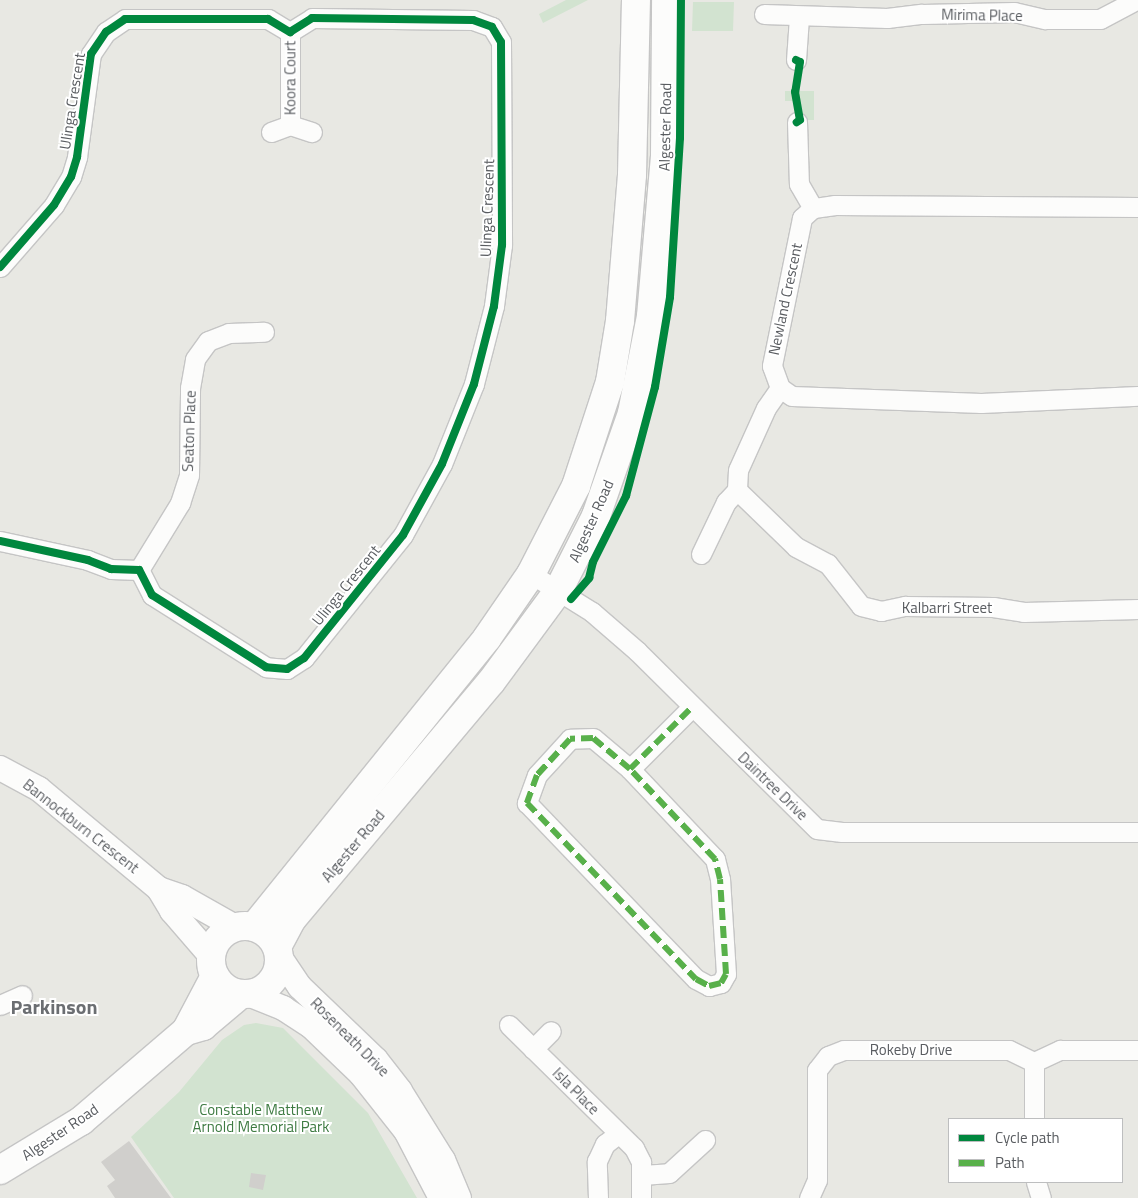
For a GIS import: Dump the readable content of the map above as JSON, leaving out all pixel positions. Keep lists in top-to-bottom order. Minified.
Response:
{"streets":{"main road":["Algester Road"],"street":["Mirima Place","Koora Court","Ulinga Crescent","Newland Crescent","Seaton Place","Kalbarri Street","Daintree Drive","Bannockburn Crescent","Roseneath Drive","Rokeby Drive","Isla Place"]},"crossings":[["Koora Court","Ulinga Crescent"],["Ulinga Crescent","Seaton Place"],["Algester Road","Daintree Drive"],["Algester Road","Bannockburn Crescent"],["Algester Road","Roseneath Drive"],["Bannockburn Crescent","Roseneath Drive"]],"districts":["Parkinson"],"parks":["Constable Matthew Arnold Memorial Park"],"legend":["Cycle path","Path"]}
